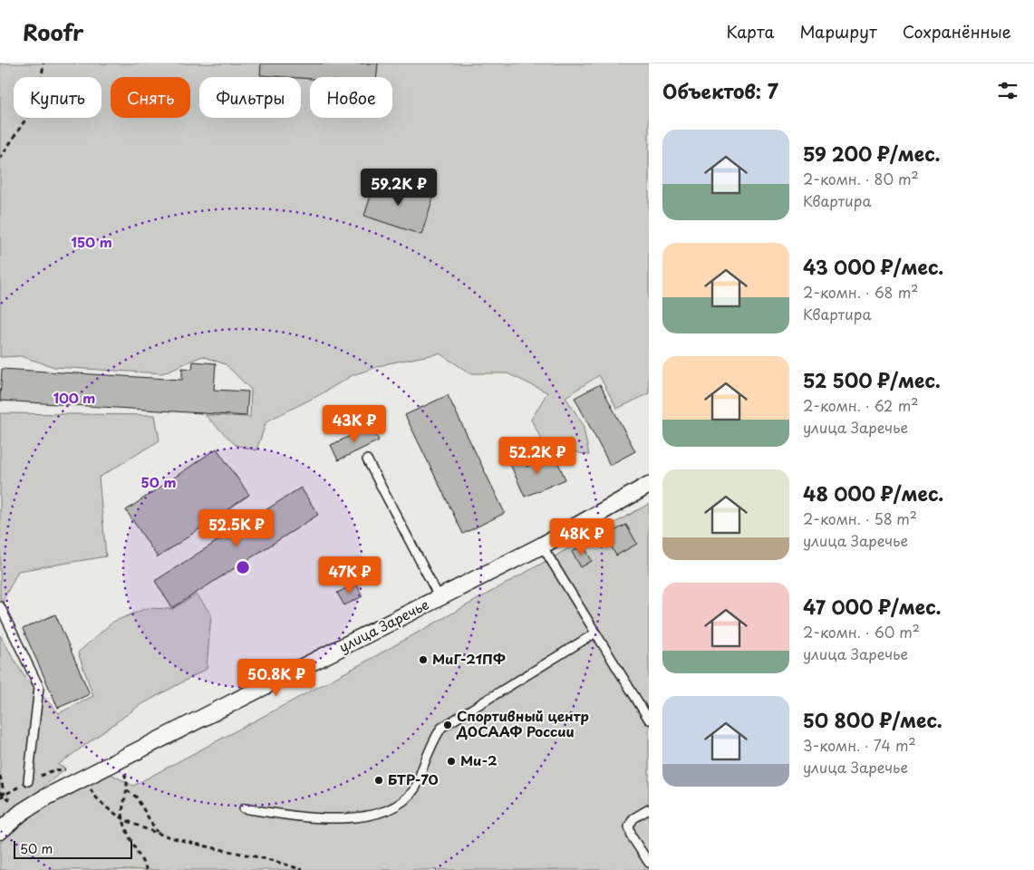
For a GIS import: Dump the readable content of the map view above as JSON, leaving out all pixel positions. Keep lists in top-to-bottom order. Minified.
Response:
{"streets":{"street":["улица Заречье"]},"places":["МиГ-21ПФ","Спортивный центр ДОСААФ России","Ми-2","БТР-70"],"scale_bar":"50 m","page":{"header":"Roofr","nav":["Карта","Маршрут","Сохранённые"],"heading":"Объектов: 7","chip":["Купить","Снять","Фильтры","Новое"],"list":[{"name":"59 200 ₽/мес.","note":"2-комн. · 80 m² · Квартира"},{"name":"43 000 ₽/мес.","note":"2-комн. · 68 m² · Квартира"},{"name":"52 500 ₽/мес.","note":"2-комн. · 62 m² · улица Заречье"},{"name":"48 000 ₽/мес.","note":"2-комн. · 58 m² · улица Заречье"},{"name":"47 000 ₽/мес.","note":"2-комн. · 60 m² · улица Заречье"},{"name":"50 800 ₽/мес.","note":"3-комн. · 74 m² · улица Заречье"}],"price":["59.2K ₽","43K ₽","52.2K ₽","52.5K ₽","48K ₽","47K ₽","50.8K ₽"],"scale":"50 m"},"rings":["150 m","100 m","50 m"]}
